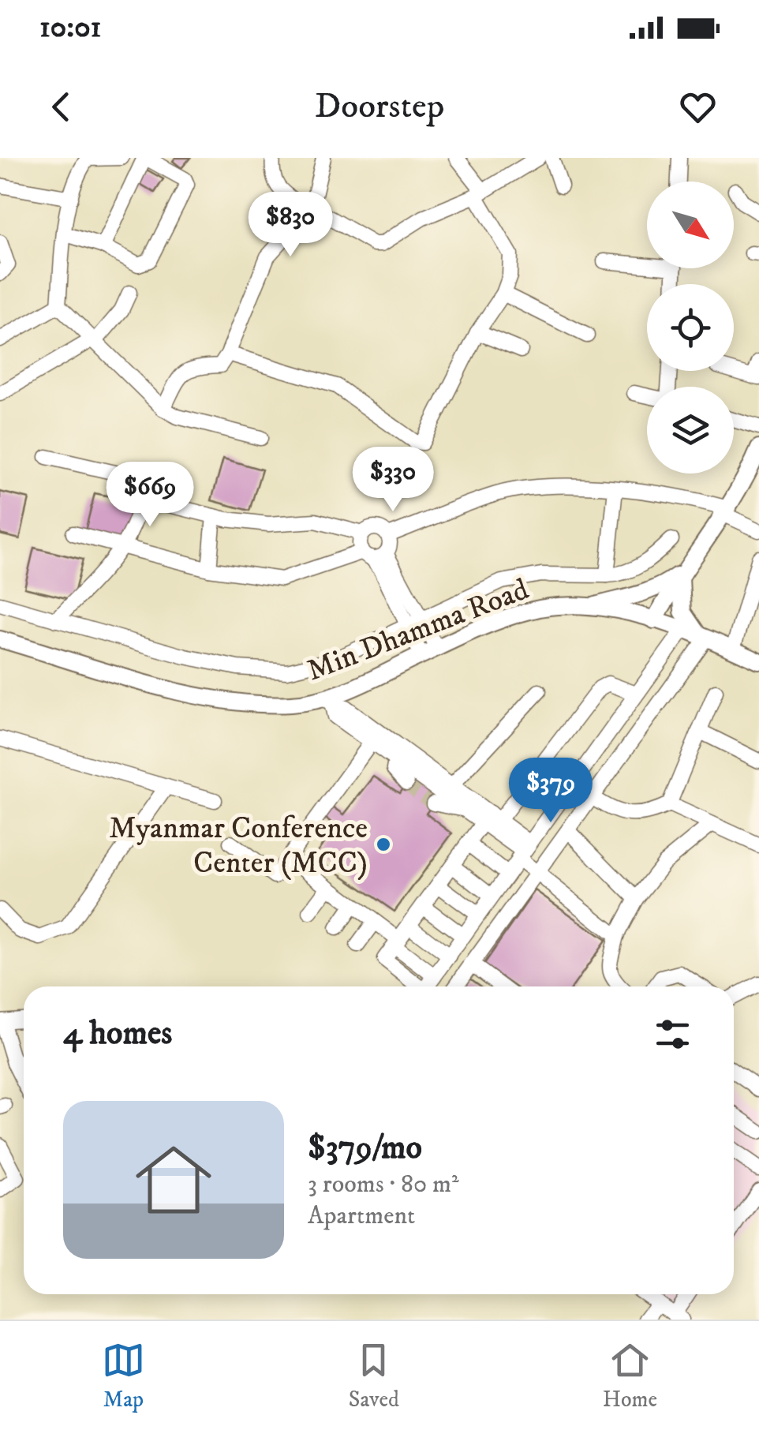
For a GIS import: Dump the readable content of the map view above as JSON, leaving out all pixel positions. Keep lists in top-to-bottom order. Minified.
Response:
{"streets":{"main road":["Min Dhamma Road"]},"places":["Myanmar Conference Center (MCC)"],"north":"bottom right","page":{"status":"10:01","header":"Doorstep","price":["$830","$330","$669","$379"],"heading":"4 homes","list":[{"name":"$379/mo","note":"3 rooms · 80 m² · Apartment"}],"tabs":["Map","Saved","Home"]}}
